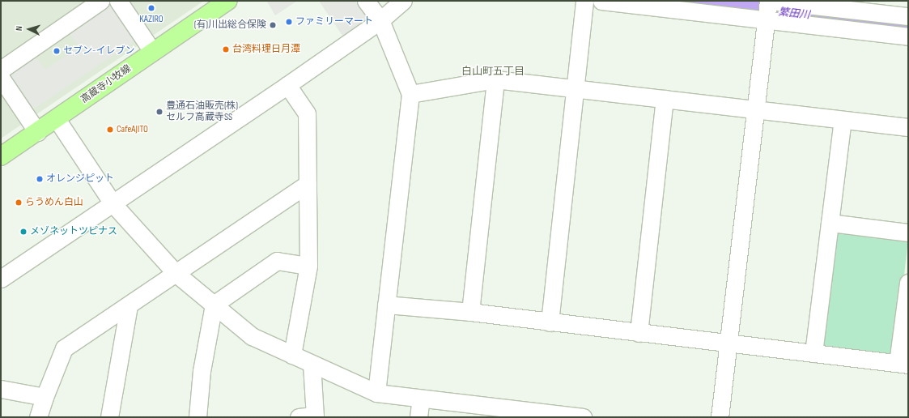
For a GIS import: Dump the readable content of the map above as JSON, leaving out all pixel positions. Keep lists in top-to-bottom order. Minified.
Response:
{"streets":{"main road":["高蔵寺小牧線"]},"districts":["白山町五丁目"],"water":["繁田川"],"places":["KAZIRO","ファミリーマート","(有)川出総合保険","台湾料理日月潭","セブン-イレブン","豊通石油販売(株) セルフ高蔵寺SS","CafeAJITO","オレンジピット","らうめん白山","メゾネットツピナス"],"north":"left"}
